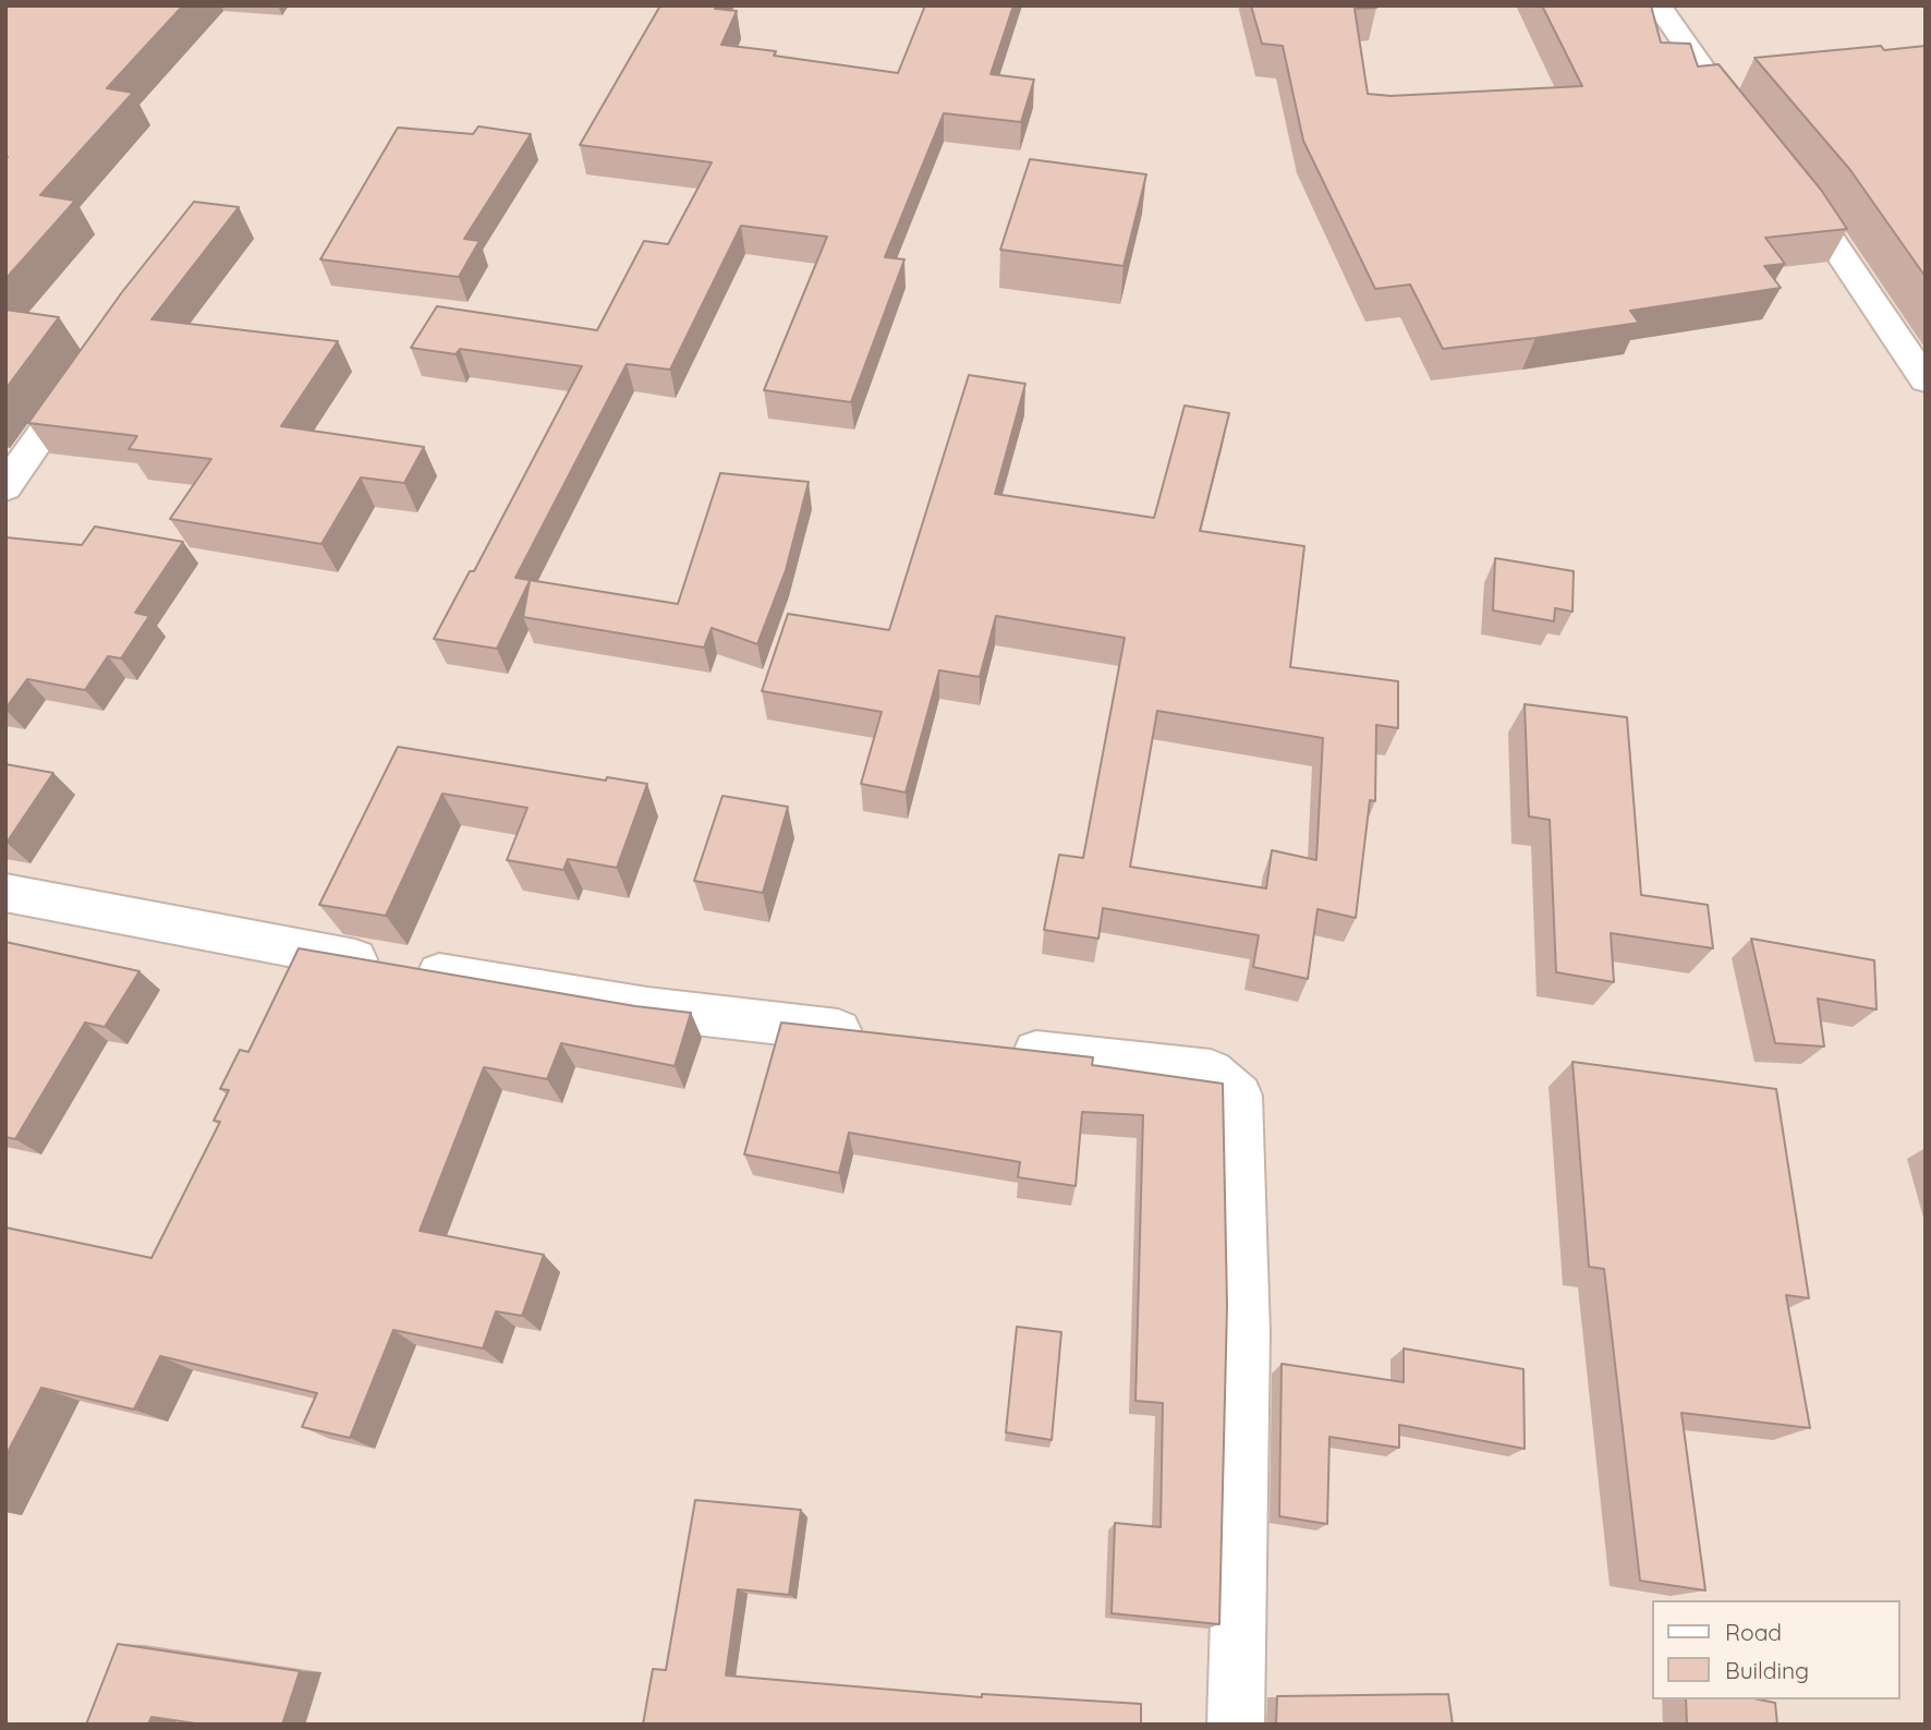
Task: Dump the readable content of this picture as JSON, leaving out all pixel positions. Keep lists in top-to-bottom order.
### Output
{
  "legend": ["Road", "Building"]
}
